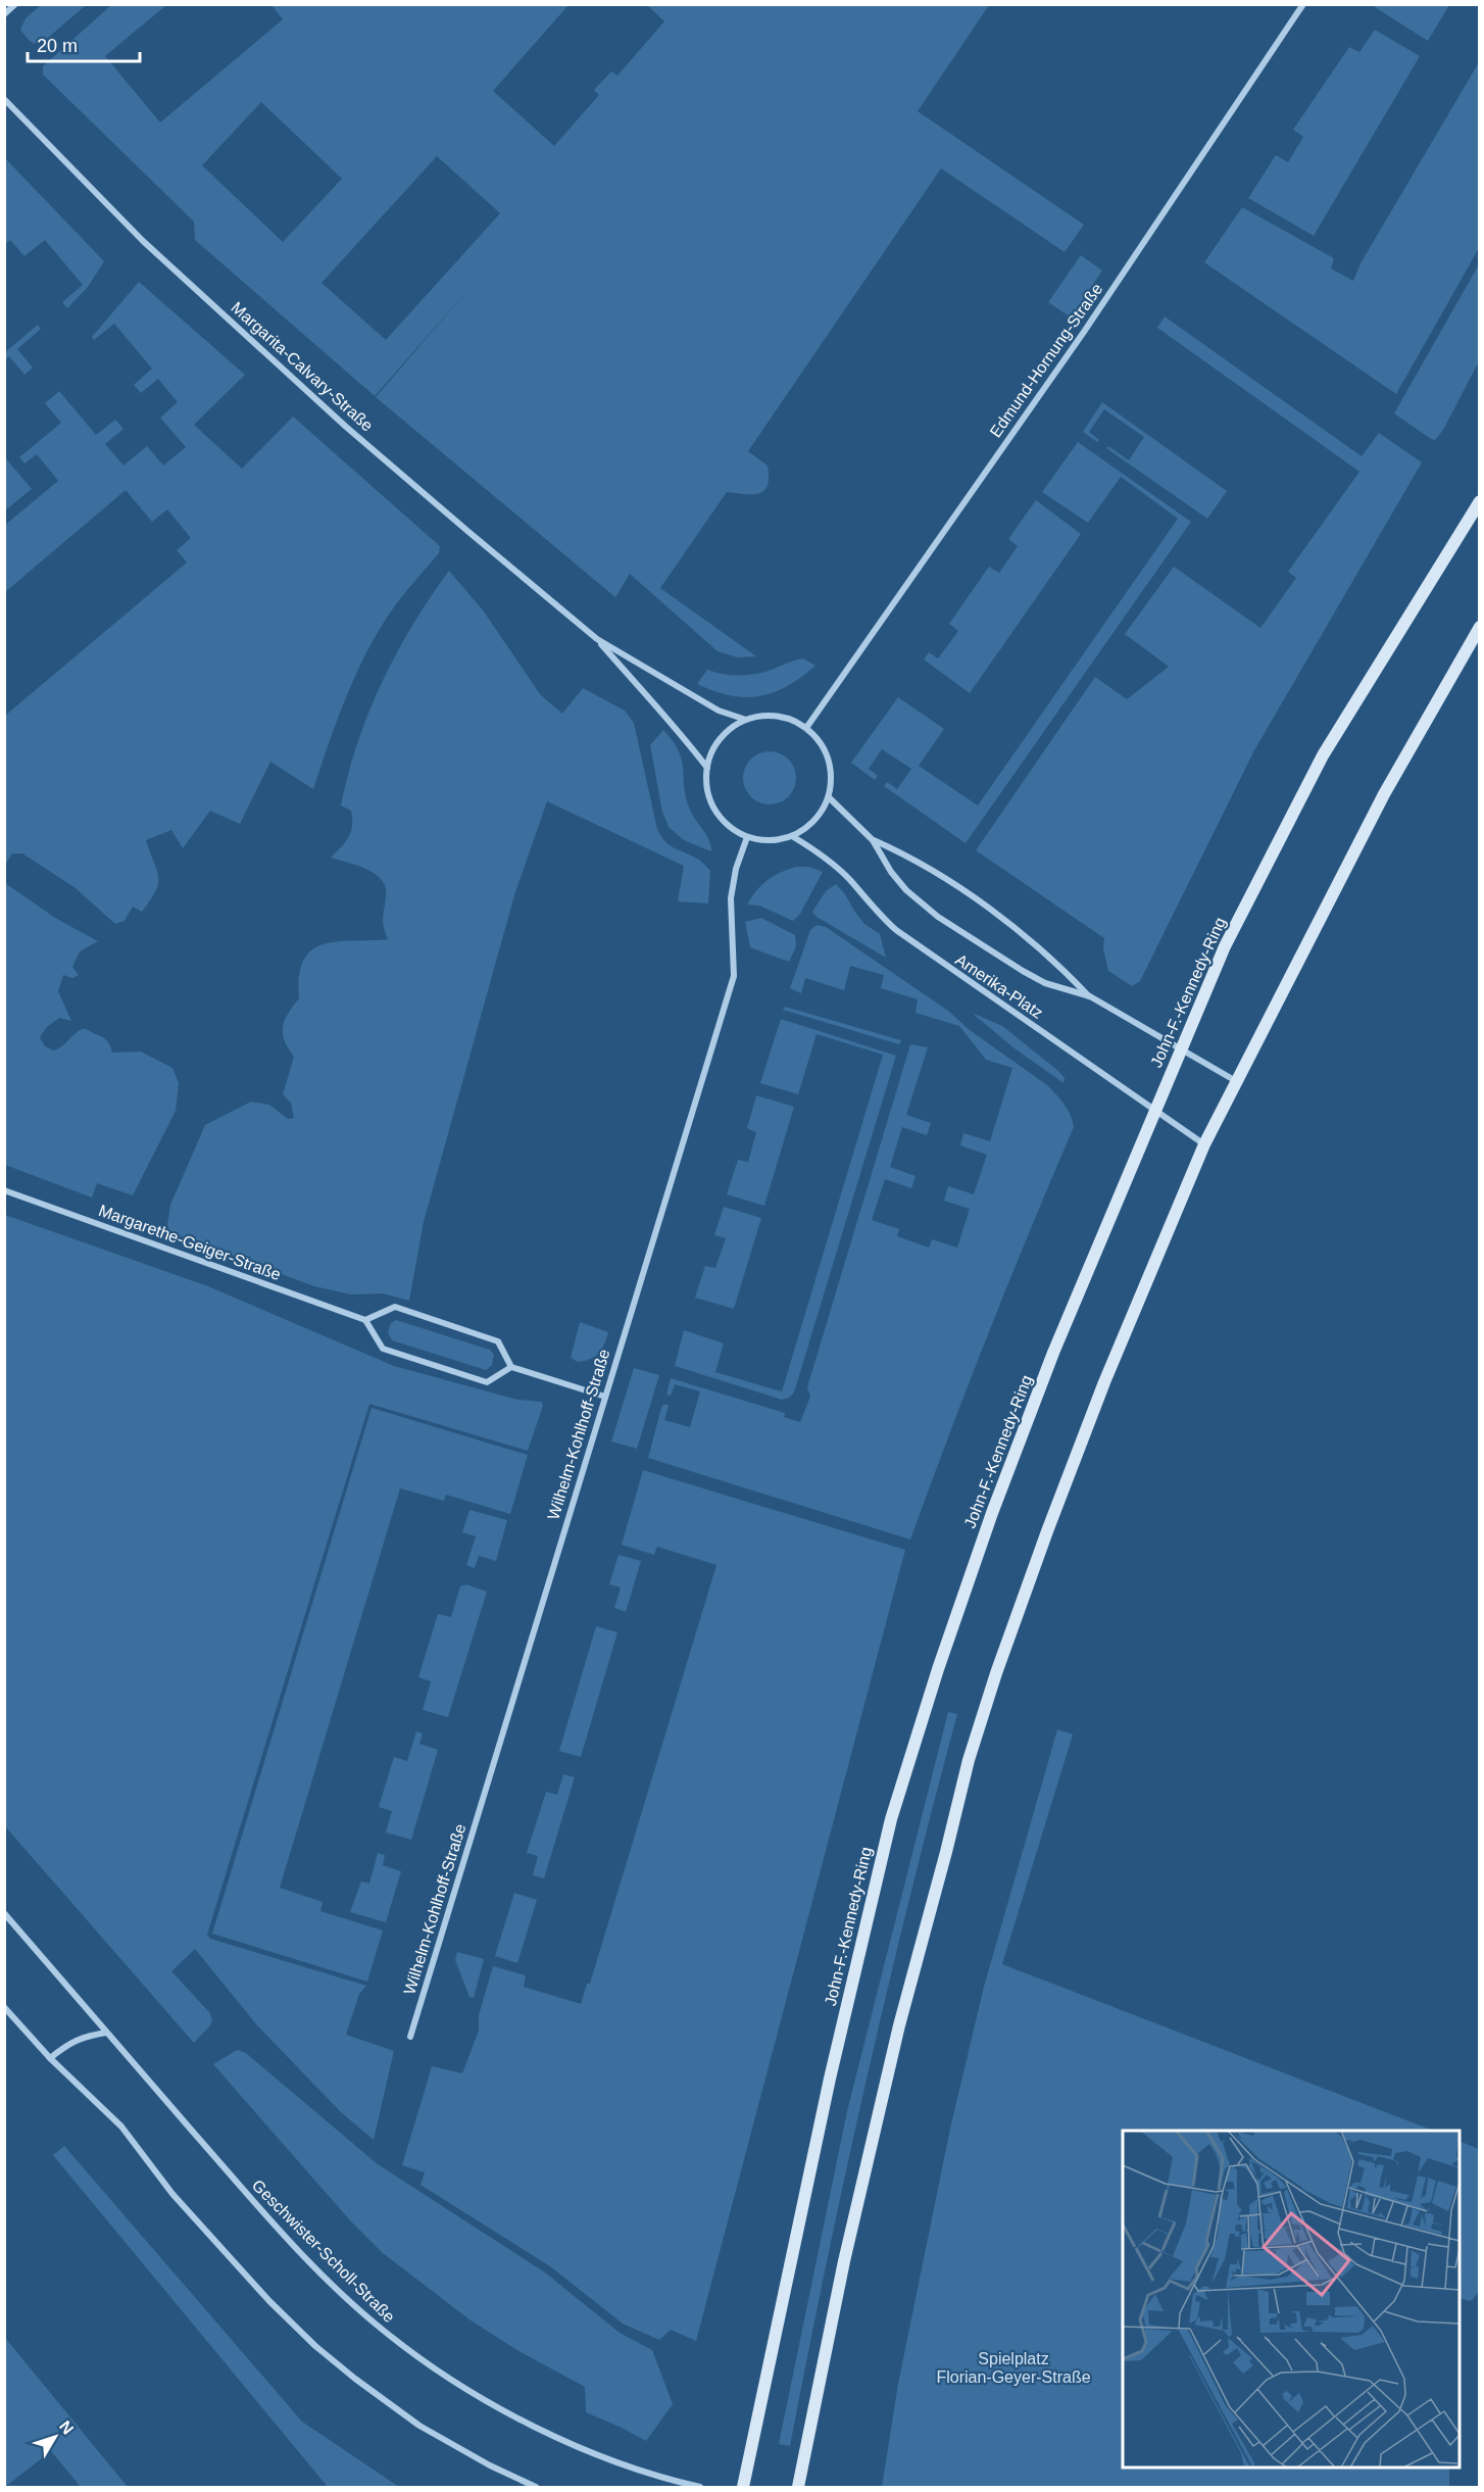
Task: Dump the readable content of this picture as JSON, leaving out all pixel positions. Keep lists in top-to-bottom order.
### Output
{
  "streets": {
    "main road": ["John-F.-Kennedy-Ring"],
    "street": [
      "Edmund-Hornung-Straße",
      "Margarita-Calvary-Straße",
      "Amerika-Platz",
      "Margarethe-Geiger-Straße",
      "Wilhelm-Kohlhoff-Straße",
      "Geschwister-Scholl-Straße"
    ]
  },
  "crossings": [
    ["Edmund-Hornung-Straße", "Amerika-Platz"],
    ["Edmund-Hornung-Straße", "Wilhelm-Kohlhoff-Straße"],
    ["Amerika-Platz", "John-F.-Kennedy-Ring"],
    ["Amerika-Platz", "Wilhelm-Kohlhoff-Straße"]
  ],
  "parks": ["Spielplatz Florian-Geyer-Straße"],
  "scale_bar": "20 m",
  "north": "top right"
}
